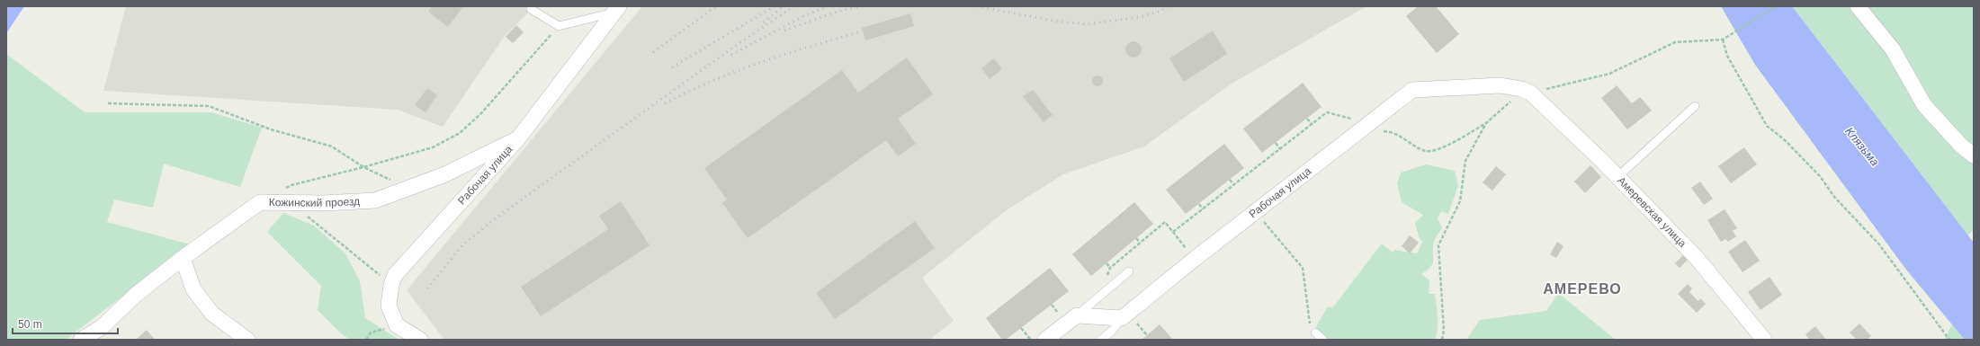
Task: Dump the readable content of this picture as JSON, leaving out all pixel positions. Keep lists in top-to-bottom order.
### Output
{
  "streets": {
    "street": ["Рабочая улица", "Кожинский проезд", "Амеревская улица"]
  },
  "crossings": [
    ["Рабочая улица", "Кожинский проезд"],
    ["Рабочая улица", "Амеревская улица"]
  ],
  "districts": ["АМЕРЕВО"],
  "water": ["Клязьма"],
  "scale_bar": "50 m"
}
